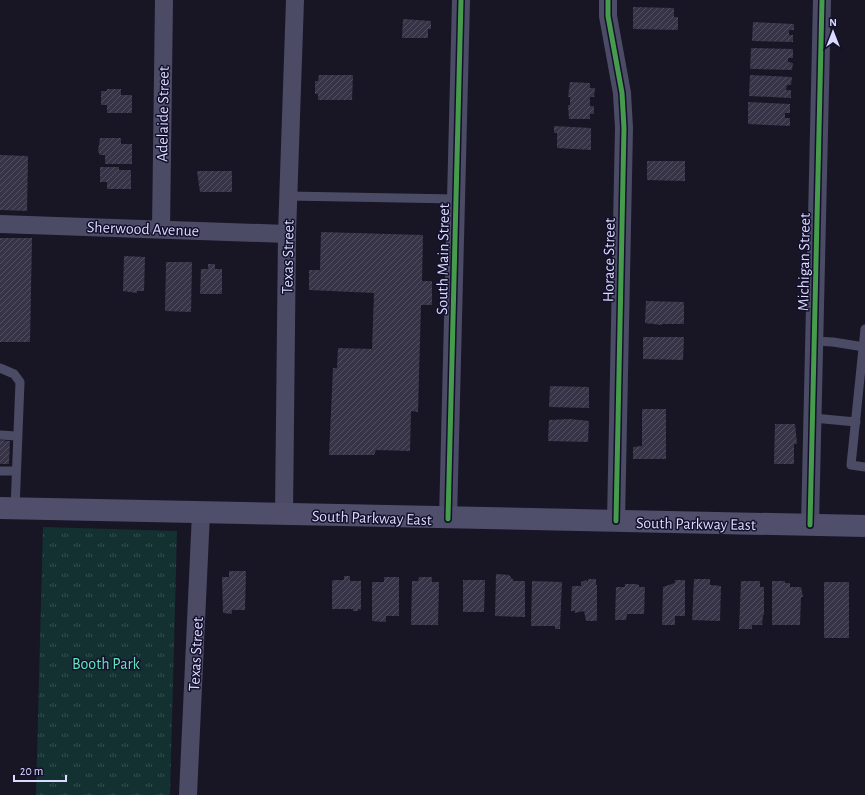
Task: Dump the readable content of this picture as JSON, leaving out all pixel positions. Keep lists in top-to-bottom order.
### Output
{
  "streets": {
    "main road": ["South Parkway East"],
    "street": [
      "Adelaide Street",
      "Sherwood Avenue",
      "Texas Street",
      "South Main Street",
      "Horace Street",
      "Michigan Street"
    ]
  },
  "crossings": [
    ["Adelaide Street", "Sherwood Avenue"],
    ["Sherwood Avenue", "Texas Street"],
    ["Texas Street", "South Parkway East"],
    ["South Main Street", "South Parkway East"],
    ["Horace Street", "South Parkway East"],
    ["Michigan Street", "South Parkway East"]
  ],
  "parks": ["Booth Park"],
  "scale_bar": "20 m",
  "north": "top"
}
